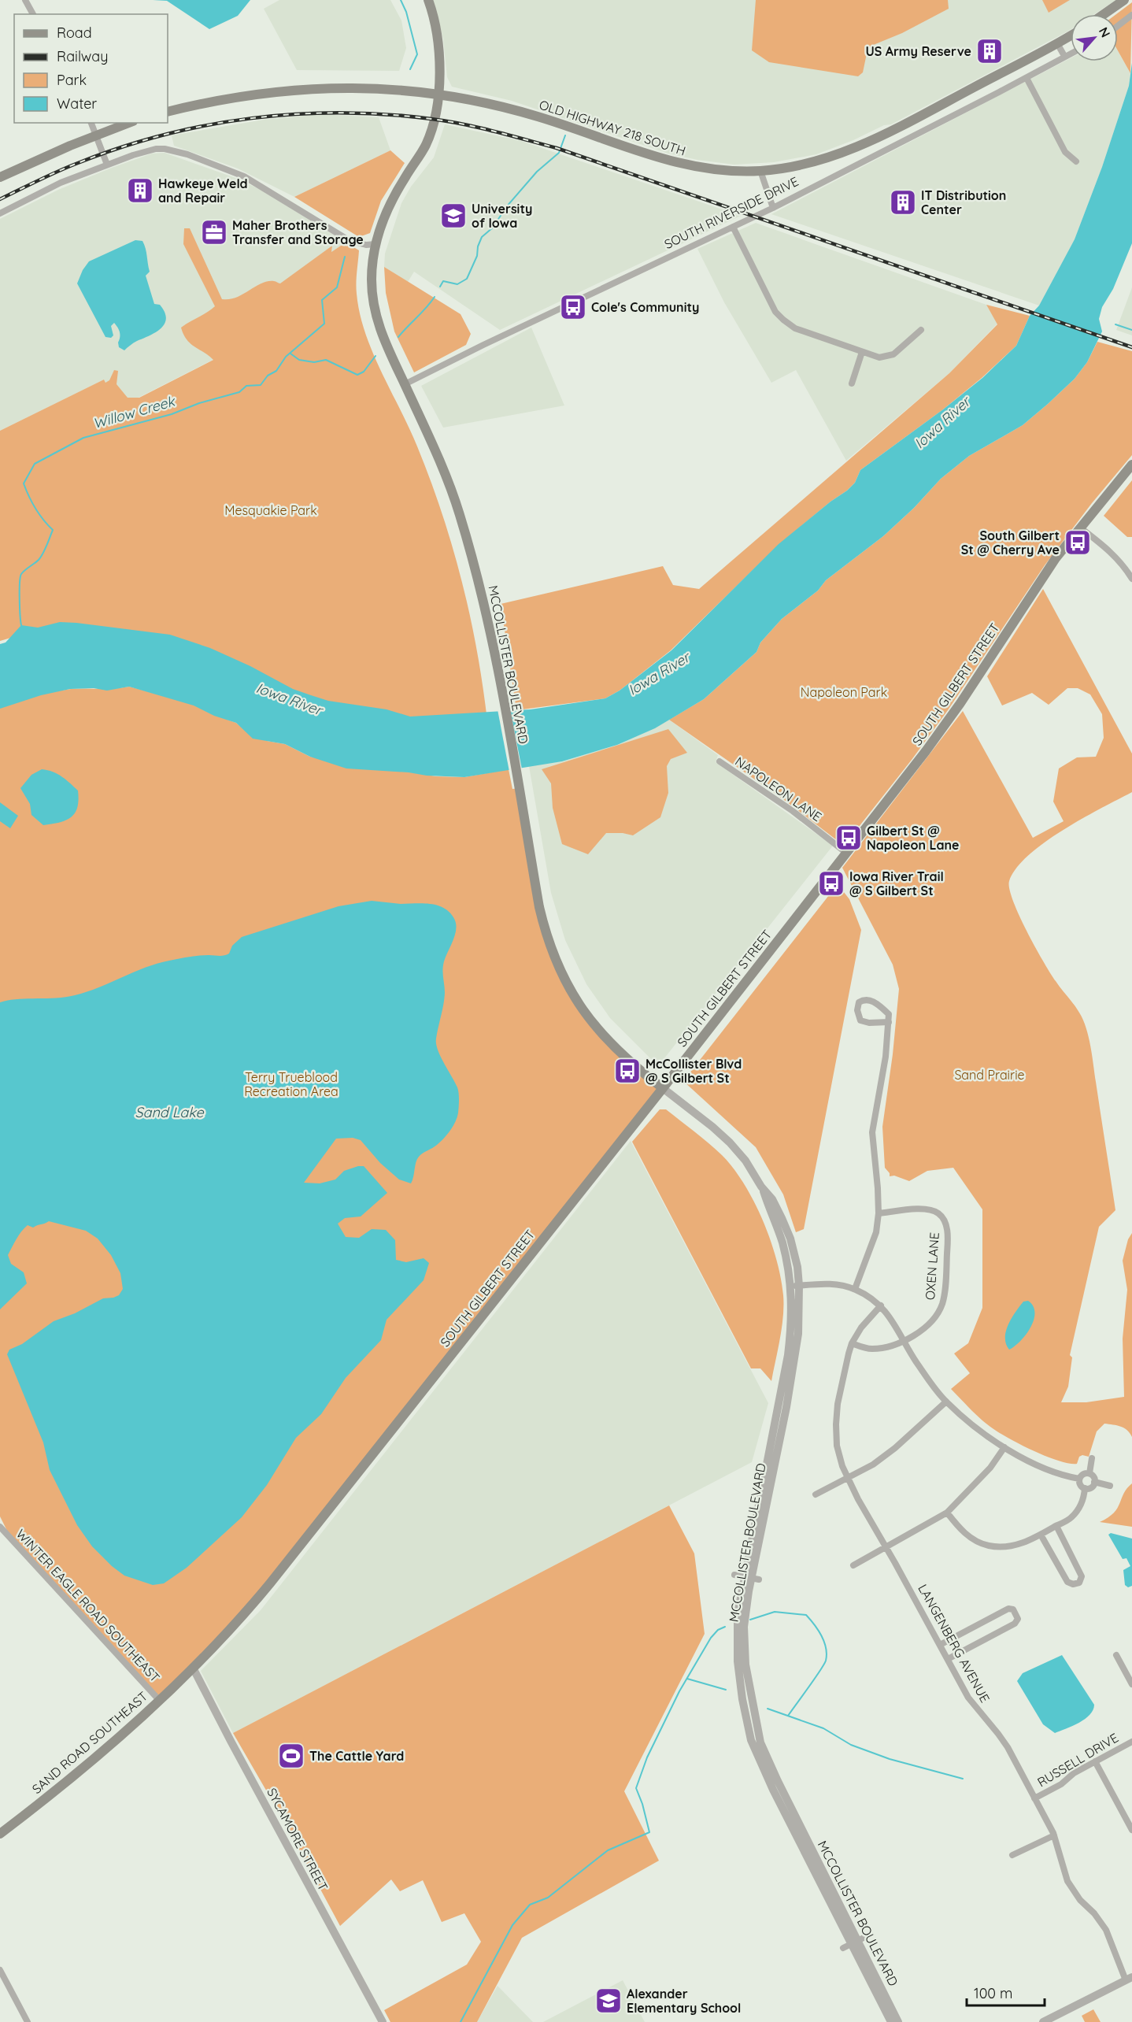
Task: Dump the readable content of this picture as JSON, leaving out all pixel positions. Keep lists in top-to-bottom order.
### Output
{
  "streets": {
    "main road": [
      "OLD HIGHWAY 218 SOUTH",
      "MCCOLLISTER BOULEVARD",
      "SOUTH GILBERT STREET",
      "SAND ROAD SOUTHEAST"
    ],
    "street": [
      "SOUTH RIVERSIDE DRIVE",
      "NAPOLEON LANE",
      "OXEN LANE",
      "WINTER EAGLE ROAD SOUTHEAST",
      "LANGENBERG AVENUE",
      "RUSSELL DRIVE",
      "SYCAMORE STREET"
    ]
  },
  "crossings": [
    ["OLD HIGHWAY 218 SOUTH", "MCCOLLISTER BOULEVARD"],
    ["SOUTH RIVERSIDE DRIVE", "MCCOLLISTER BOULEVARD"],
    ["MCCOLLISTER BOULEVARD", "SOUTH GILBERT STREET"],
    ["SOUTH GILBERT STREET", "NAPOLEON LANE"],
    ["SOUTH GILBERT STREET", "SAND ROAD SOUTHEAST"],
    ["SOUTH GILBERT STREET", "SYCAMORE STREET"],
    ["OXEN LANE", "LANGENBERG AVENUE"],
    ["WINTER EAGLE ROAD SOUTHEAST", "SAND ROAD SOUTHEAST"],
    ["LANGENBERG AVENUE", "RUSSELL DRIVE"],
    ["SAND ROAD SOUTHEAST", "SYCAMORE STREET"]
  ],
  "water": ["Willow Creek", "Iowa River", "Sand Lake"],
  "parks": [
    "Mesquakie Park",
    "Napoleon Park",
    "Sand Prairie",
    "Terry Trueblood Recreation Area"
  ],
  "places": {
    "building": ["US Army Reserve", "Hawkeye Weld and Repair", "IT Distribution Center"],
    "school or university": ["University of Iowa", "Alexander Elementary School"],
    "office": ["Maher Brothers Transfer and Storage"],
    "bus stop": [
      "Cole's Community",
      "South Gilbert St @ Cherry Ave",
      "Gilbert St @ Napoleon Lane",
      "Iowa River Trail @ S Gilbert St",
      "McCollister Blvd @ S Gilbert St"
    ],
    "sports": ["The Cattle Yard"]
  },
  "legend": [
    "Road",
    "Railway",
    "Park",
    "Water"
  ],
  "scale_bar": "100 m",
  "north": "top right"
}
